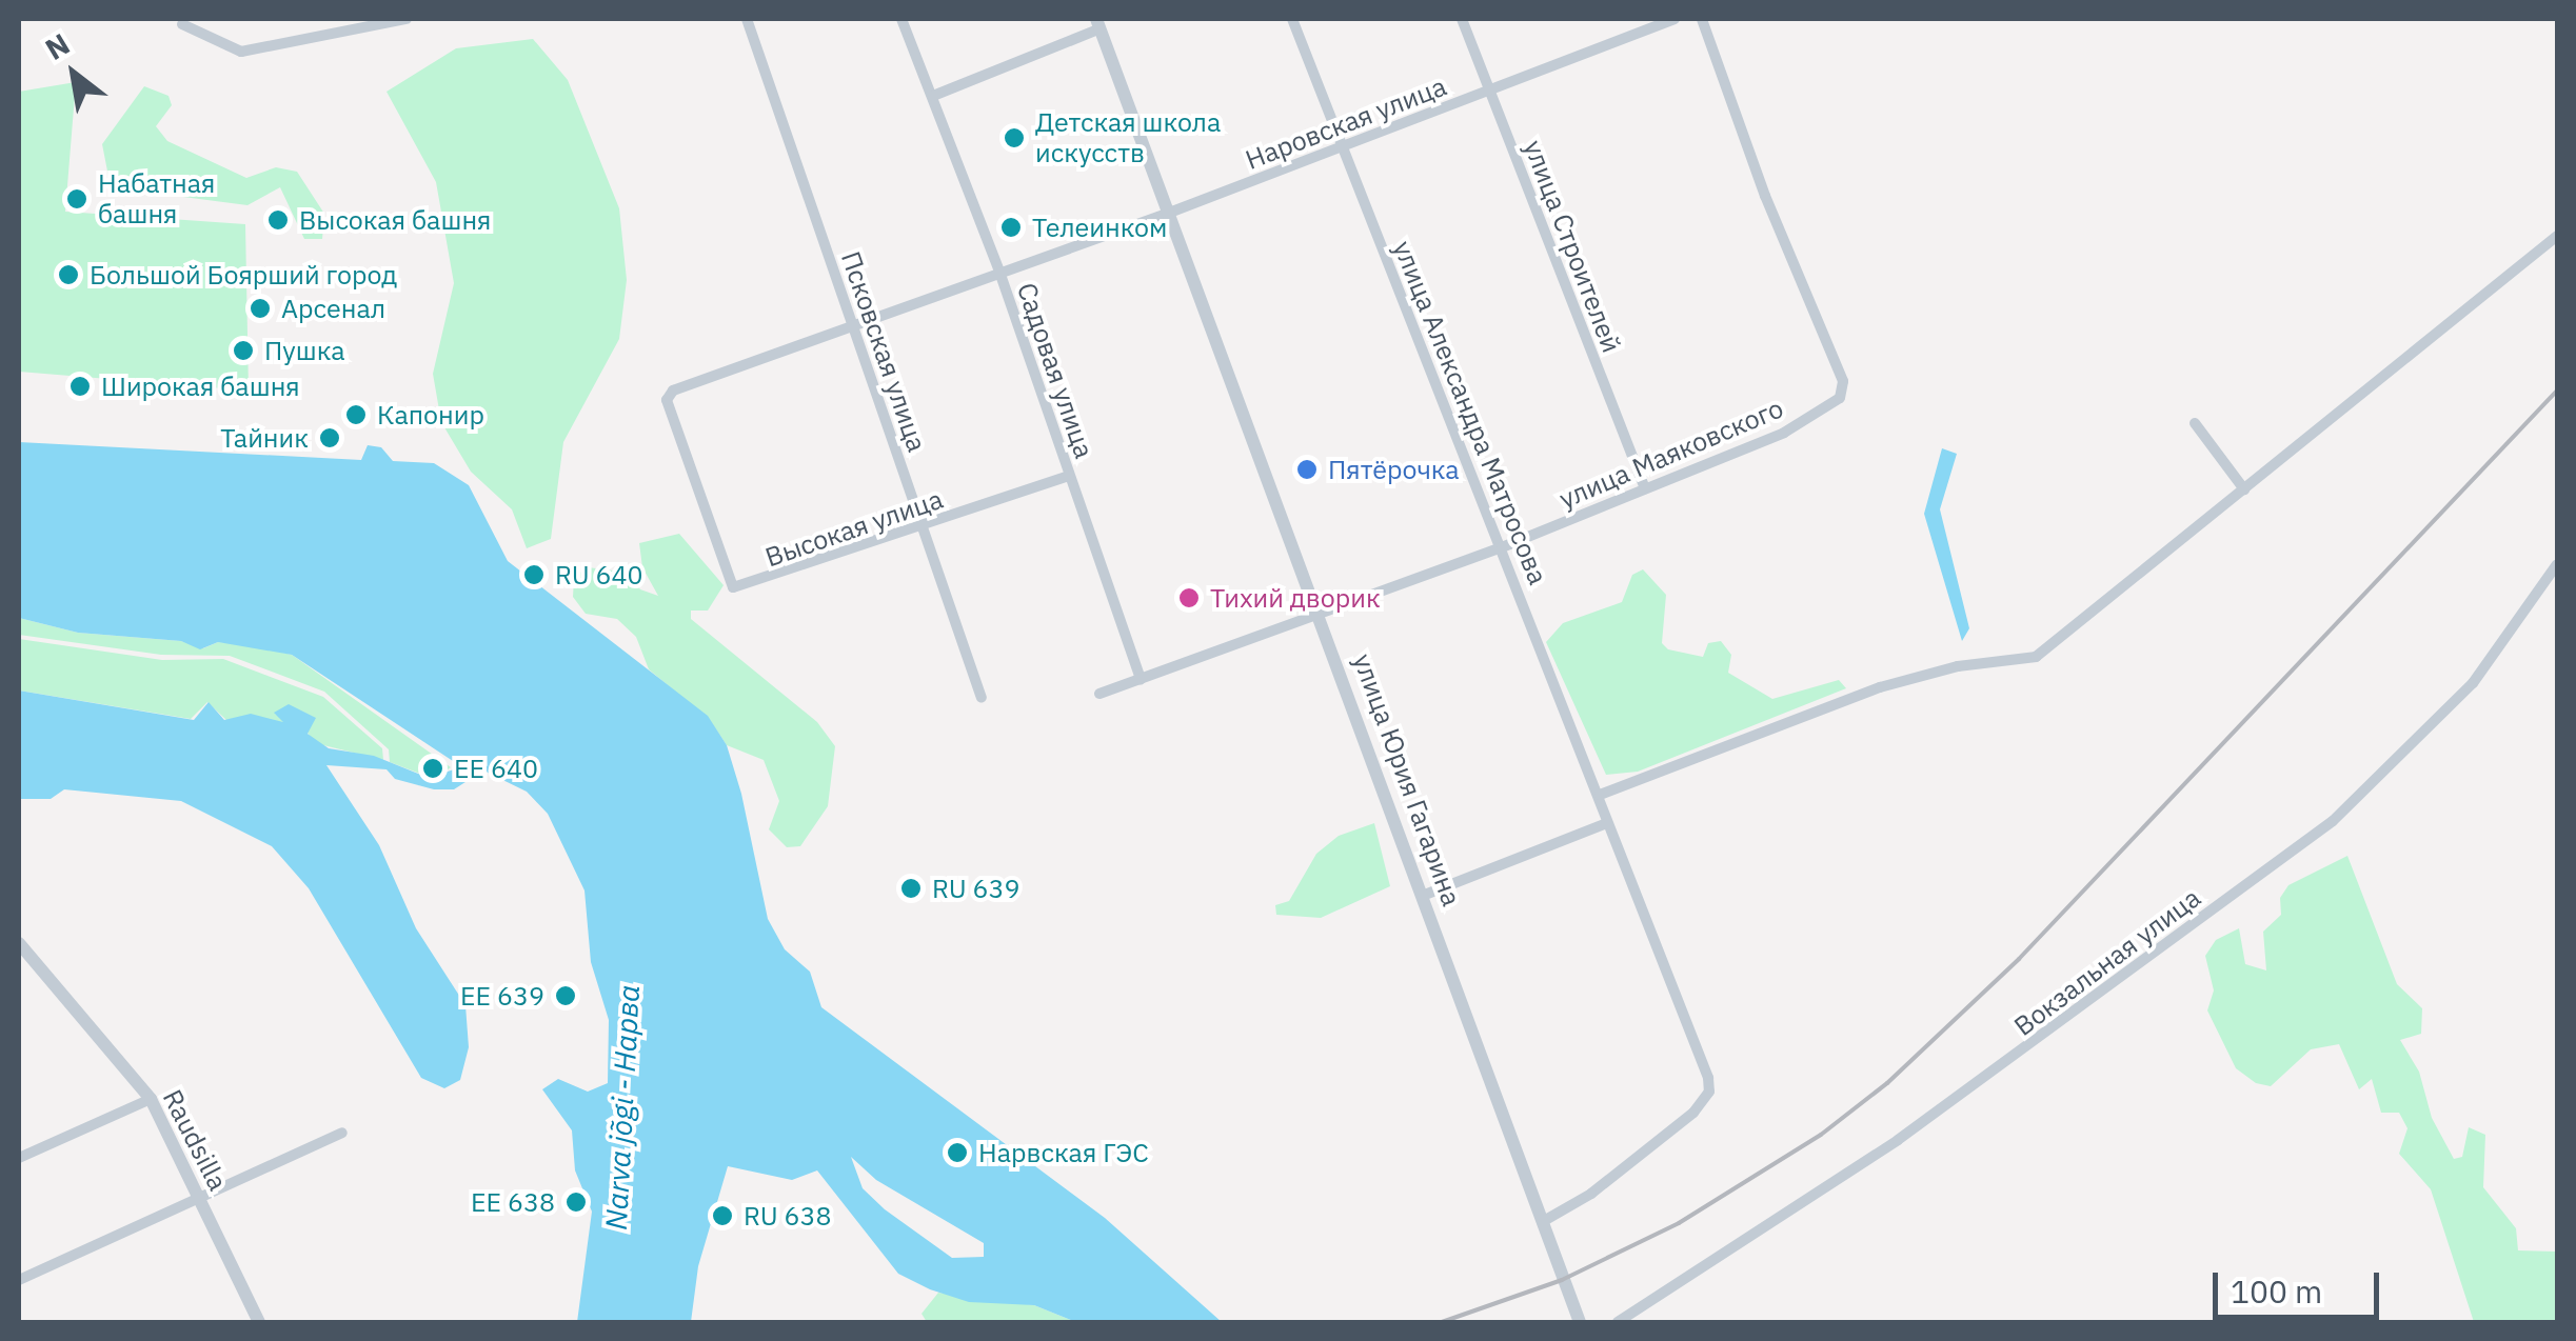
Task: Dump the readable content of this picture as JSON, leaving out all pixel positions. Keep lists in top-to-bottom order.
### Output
{
  "streets": {
    "street": [
      "Наровская улица",
      "улица Строителей",
      "Псковская улица",
      "Садовая улица",
      "улица Александра Матросова",
      "улица Маяковского",
      "Высокая улица",
      "улица Юрия Гагарина",
      "Вокзальная улица",
      "Raudsilla"
    ]
  },
  "crossings": [
    ["Наровская улица", "улица Строителей"],
    ["Наровская улица", "Псковская улица"],
    ["Наровская улица", "Садовая улица"],
    ["Наровская улица", "улица Александра Матросова"],
    ["Наровская улица", "Высокая улица"],
    ["Наровская улица", "улица Юрия Гагарина"],
    ["улица Строителей", "улица Маяковского"],
    ["Псковская улица", "Высокая улица"],
    ["Садовая улица", "улица Маяковского"],
    ["Садовая улица", "Высокая улица"],
    ["улица Александра Матросова", "улица Маяковского"],
    ["улица Александра Матросова", "улица Юрия Гагарина"],
    ["улица Маяковского", "улица Юрия Гагарина"]
  ],
  "water": ["Narva jõgi - Нарва"],
  "places": [
    "Детская школа искусств",
    "Набатная башня",
    "Высокая башня",
    "Телеинком",
    "Большой Боярший город",
    "Арсенал",
    "Пушка",
    "Широкая башня",
    "Капонир",
    "Тайник",
    "Пятёрочка",
    "RU 640",
    "Тихий дворик",
    "EE 640",
    "RU 639",
    "EE 639",
    "Нарвская ГЭС",
    "EE 638",
    "RU 638"
  ],
  "scale_bar": "100 m",
  "north": "top left"
}
